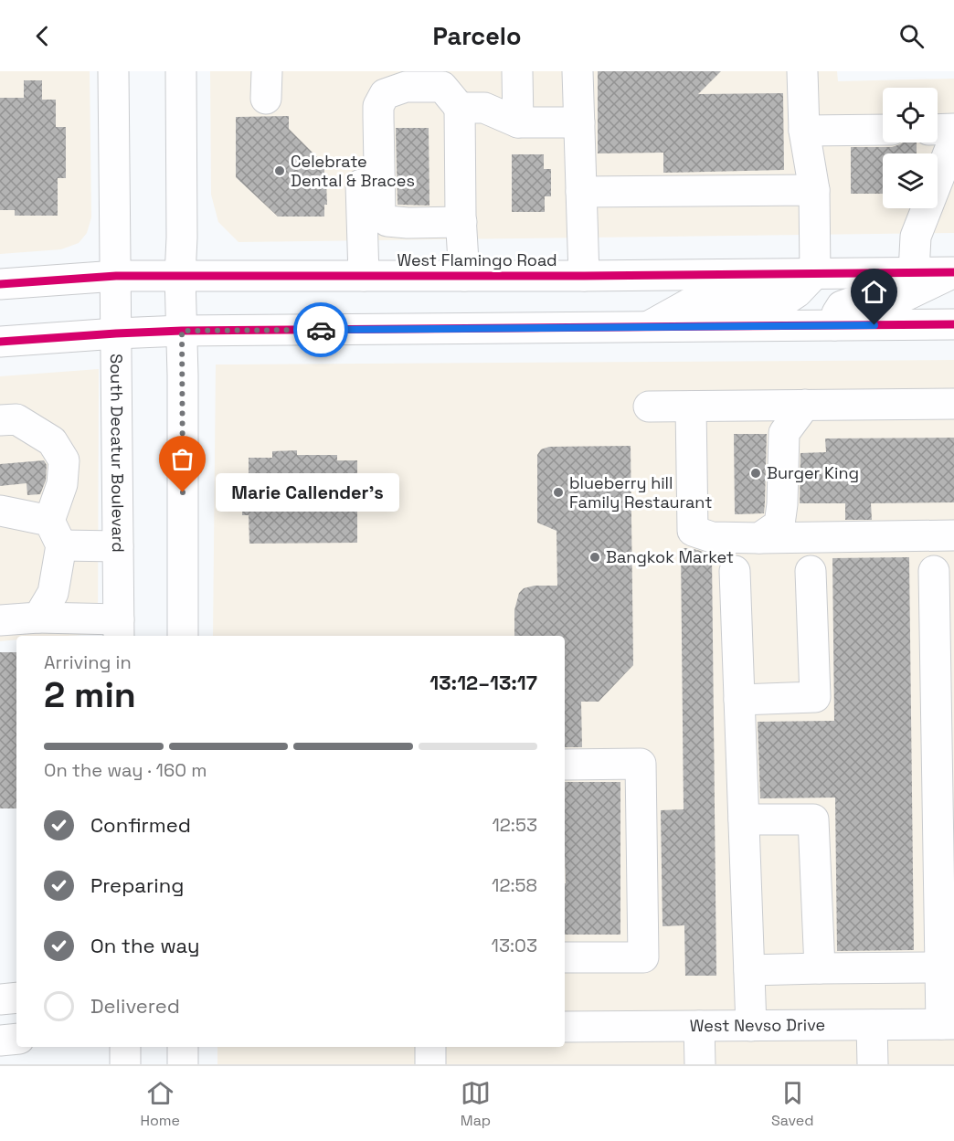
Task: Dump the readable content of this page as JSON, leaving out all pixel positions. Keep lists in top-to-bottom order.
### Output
{
  "streets": {
    "main road": ["West Flamingo Road", "South Decatur Boulevard", "West Nevso Drive"]
  },
  "crossings": [
    ["West Flamingo Road", "South Decatur Boulevard"]
  ],
  "places": [
    "Celebrate Dental & Braces",
    "Burger King",
    "Marie Callender's",
    "blueberry hill Family Restaurant",
    "Bangkok Market"
  ],
  "page": {
    "header": "Parcelo",
    "bubble": "Marie Callender's",
    "heading": ["2 min", "Arriving in", "13:12–13:17"],
    "bar": "On the way · 160 m",
    "list": [
      ["Confirmed", "12:53"],
      ["Preparing", "12:58"],
      ["On the way", "13:03"],
      "Delivered"
    ],
    "tabs": ["Home", "Map", "Saved"]
  }
}
